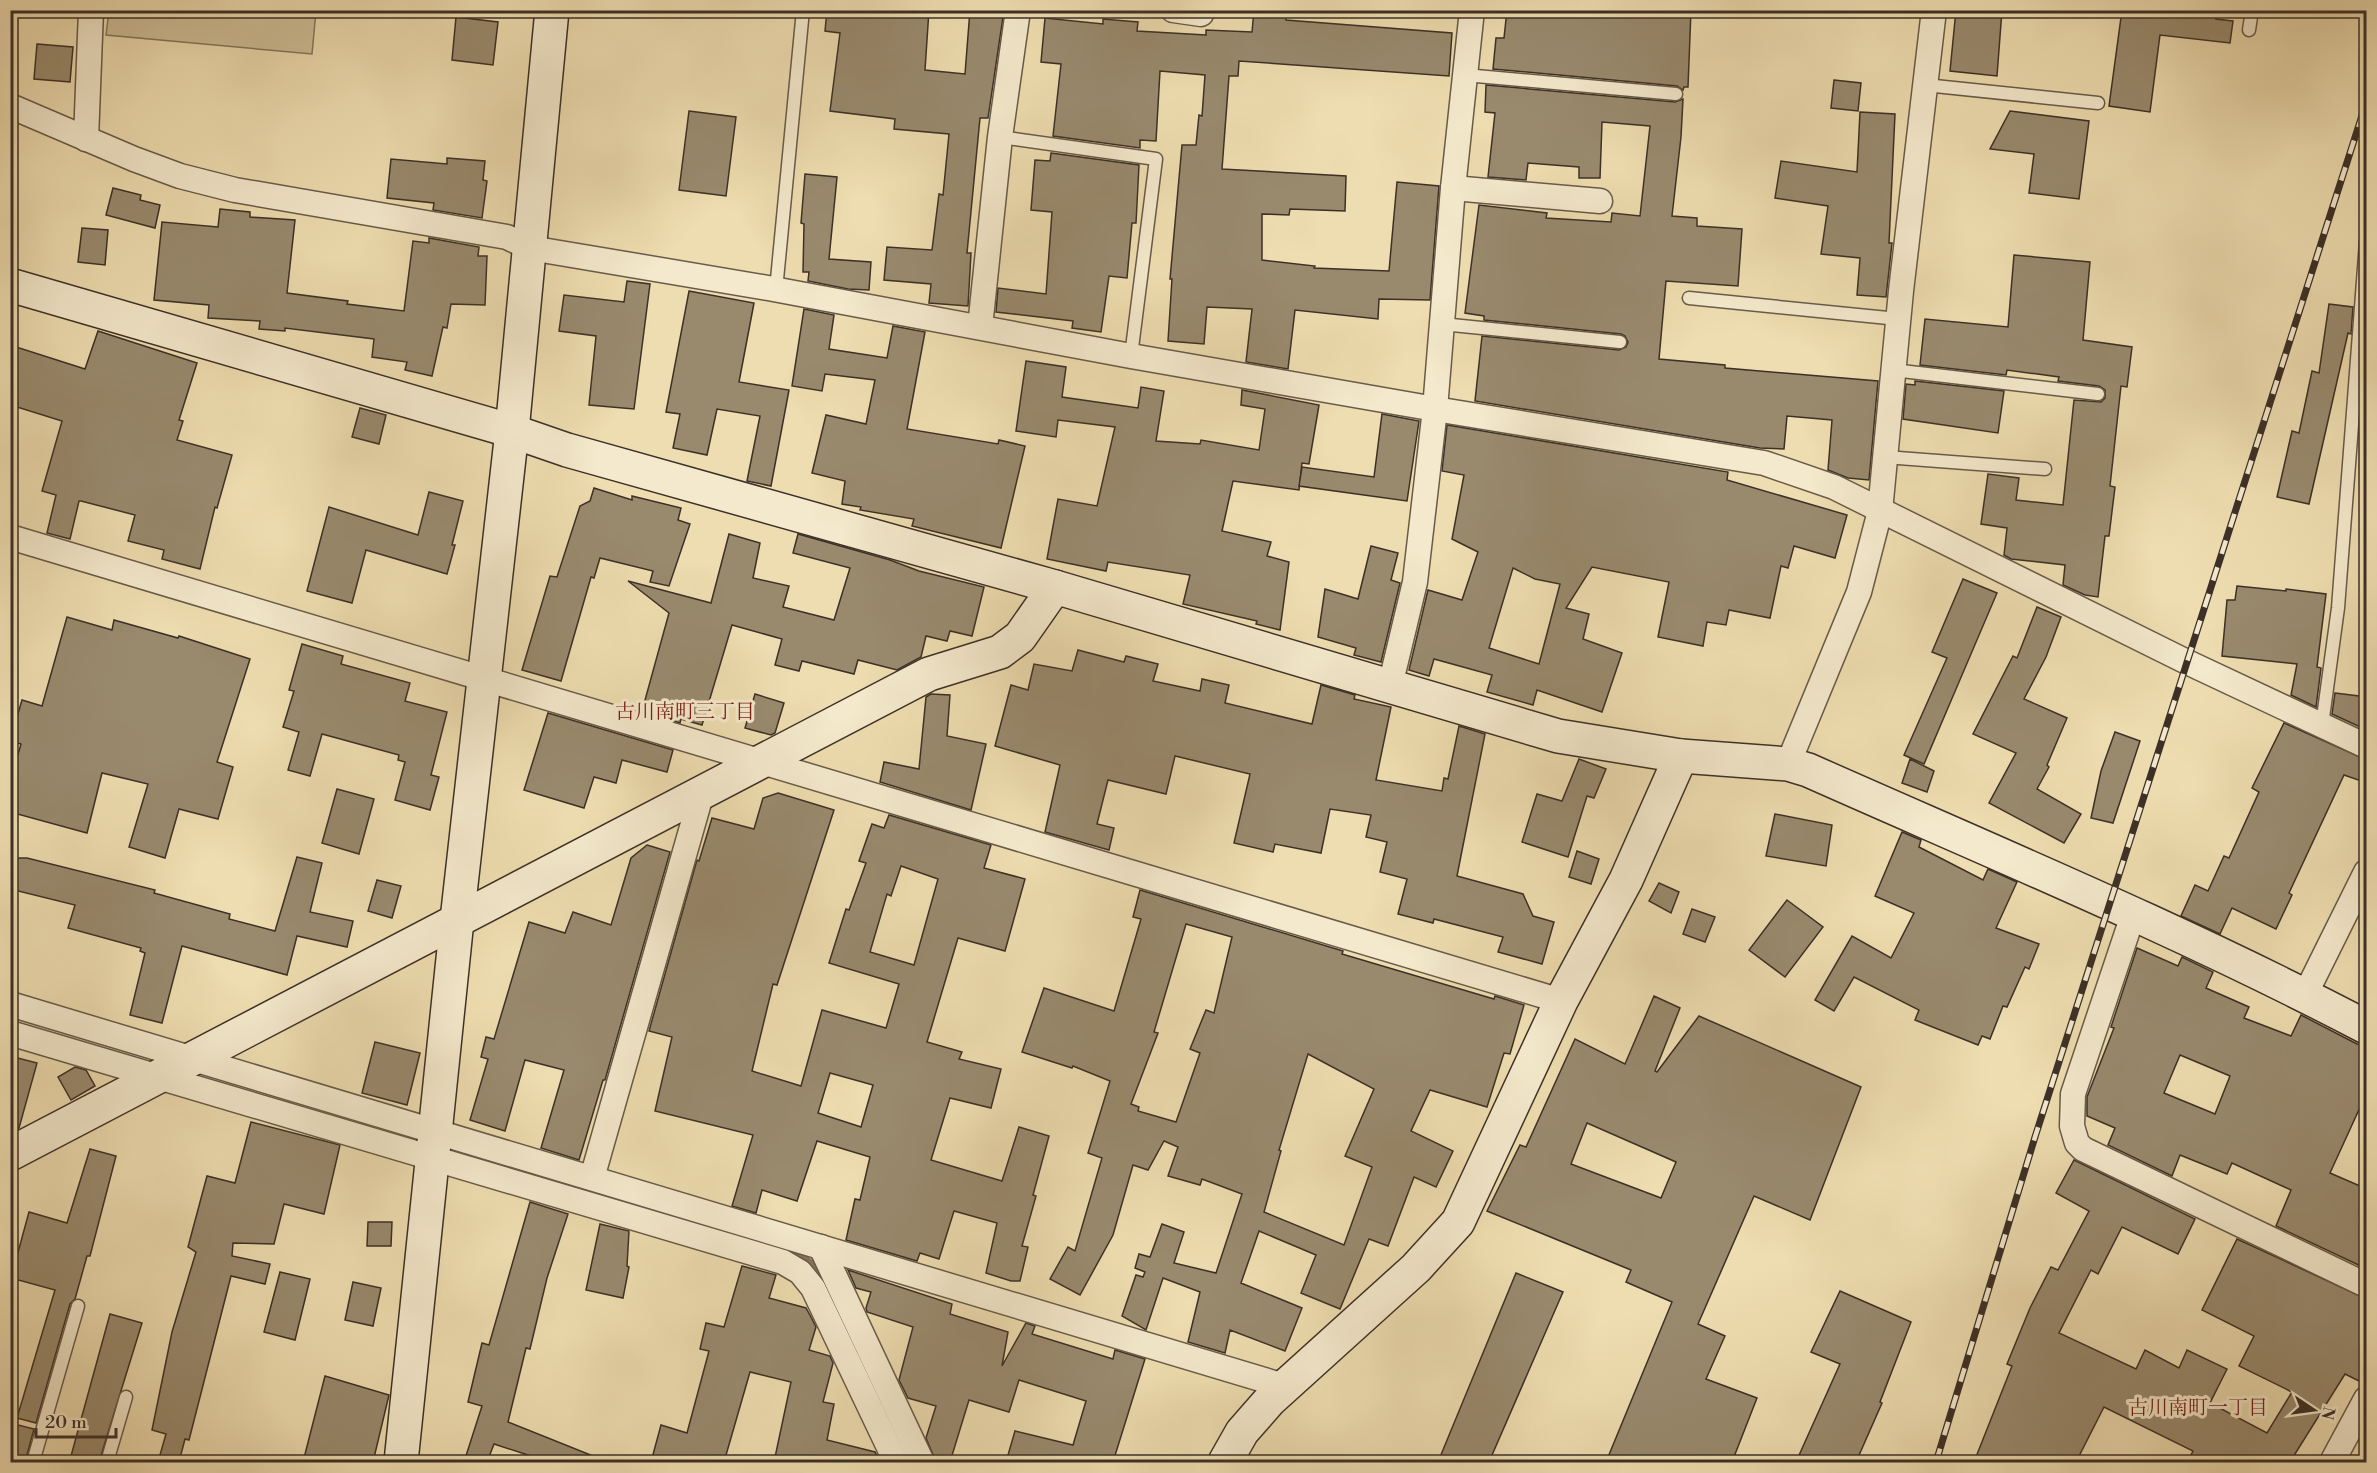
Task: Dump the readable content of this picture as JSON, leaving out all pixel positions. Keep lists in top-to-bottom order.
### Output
{
  "districts": ["古川南町三丁目", "古川南町一丁目"],
  "scale_bar": "20 m",
  "north": "right"
}
